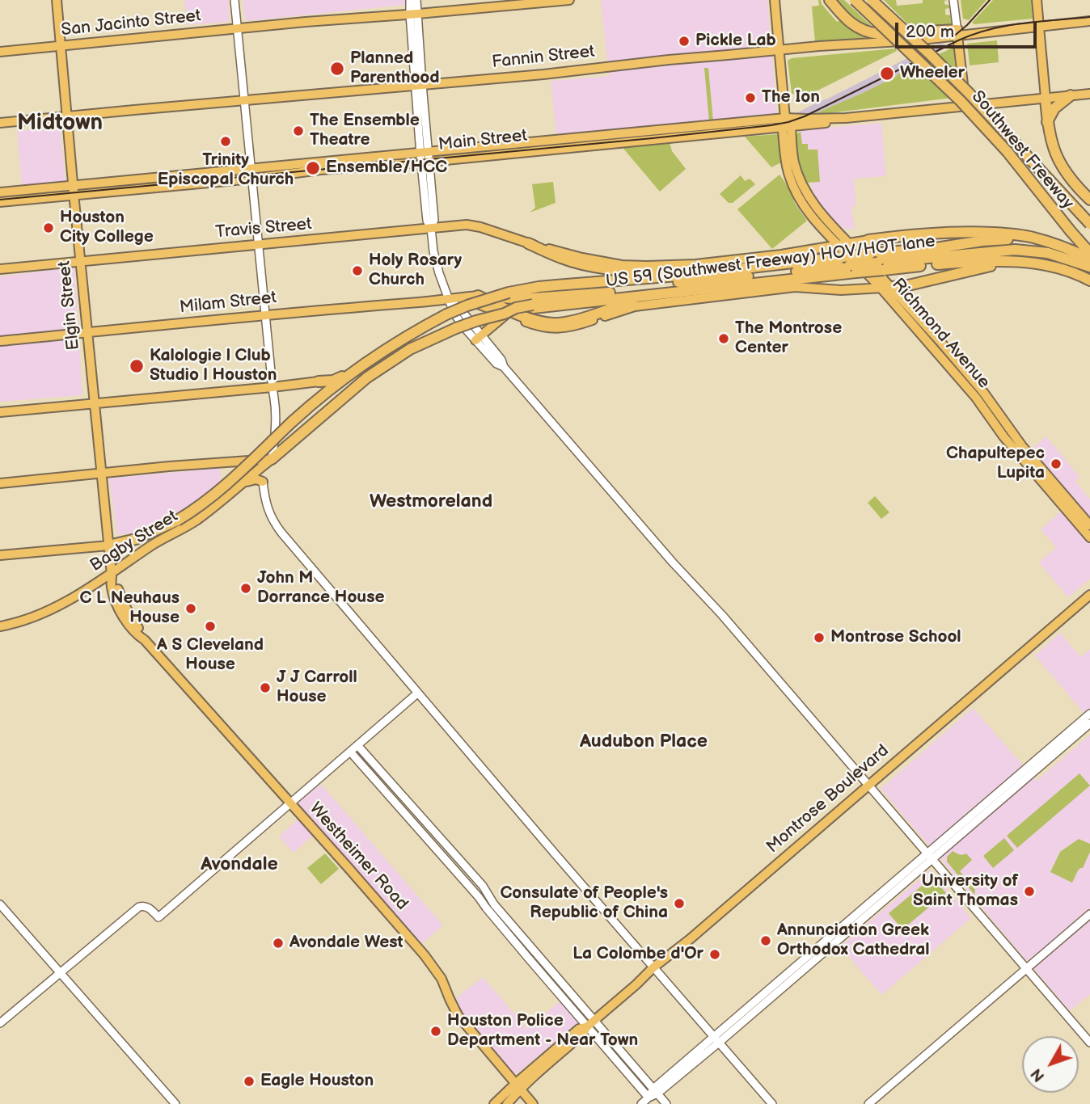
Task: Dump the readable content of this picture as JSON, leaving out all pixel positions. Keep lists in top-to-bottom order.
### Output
{
  "streets": {
    "highway": ["Southwest Freeway", "US 59 (Southwest Freeway) HOV/HOT lane"],
    "main road": [
      "San Jacinto Street",
      "Fannin Street",
      "Main Street",
      "Travis Street",
      "Milam Street",
      "Elgin Street",
      "Richmond Avenue",
      "Bagby Street",
      "Montrose Boulevard",
      "Westheimer Road"
    ]
  },
  "crossings": [
    ["San Jacinto Street", "Elgin Street"],
    ["Fannin Street", "Elgin Street"],
    ["Main Street", "Elgin Street"],
    ["Main Street", "Richmond Avenue"],
    ["Travis Street", "Elgin Street"],
    ["Travis Street", "Richmond Avenue"],
    ["US 59 (Southwest Freeway) HOV/HOT lane", "Milam Street"],
    ["US 59 (Southwest Freeway) HOV/HOT lane", "Bagby Street"],
    ["Milam Street", "Elgin Street"],
    ["Milam Street", "Richmond Avenue"],
    ["Elgin Street", "Bagby Street"],
    ["Elgin Street", "Westheimer Road"],
    ["Bagby Street", "Westheimer Road"],
    ["Montrose Boulevard", "Westheimer Road"]
  ],
  "districts": [
    "Midtown",
    "Westmoreland",
    "Audubon Place",
    "Avondale"
  ],
  "places": [
    "Pickle Lab",
    "Planned Parenthood",
    "Wheeler",
    "The Ion",
    "The Ensemble Theatre",
    "Trinity Episcopal Church",
    "Ensemble/HCC",
    "Houston City College",
    "Holy Rosary Church",
    "The Montrose Center",
    "Kalologie | Club Studio | Houston",
    "Chapultepec Lupita",
    "John M Dorrance House",
    "C L Neuhaus House",
    "A S Cleveland House",
    "Montrose School",
    "J J Carroll House",
    "University of Saint Thomas",
    "Consulate of People's Republic of China",
    "Annunciation Greek Orthodox Cathedral",
    "Avondale West",
    "La Colombe d'Or",
    "Houston Police Department - Near Town",
    "Eagle Houston"
  ],
  "scale_bar": "200 m",
  "north": "bottom left"
}
